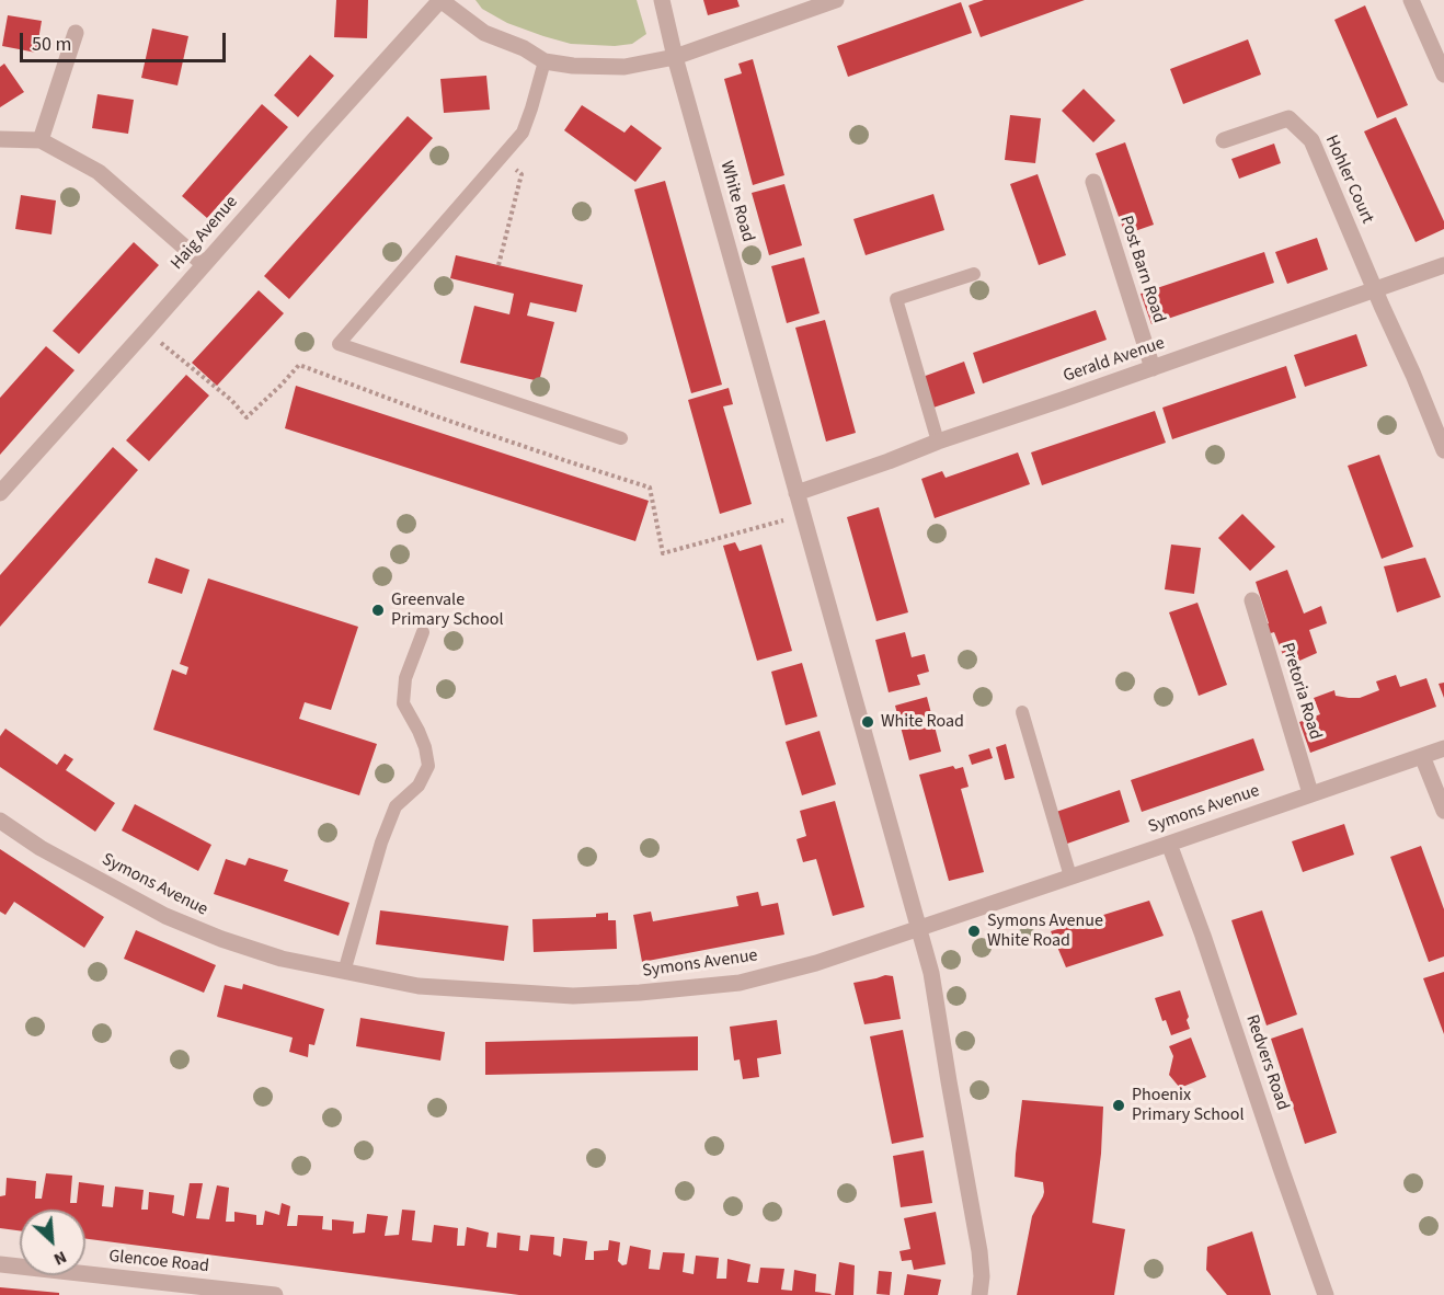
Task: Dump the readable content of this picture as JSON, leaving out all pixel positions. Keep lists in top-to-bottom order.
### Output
{
  "streets": {
    "street": [
      "Hohler Court",
      "White Road",
      "Haig Avenue",
      "Post Barn Road",
      "Gerald Avenue",
      "Pretoria Road",
      "Symons Avenue",
      "Redvers Road",
      "Glencoe Road"
    ]
  },
  "crossings": [
    ["Hohler Court", "Gerald Avenue"],
    ["White Road", "Gerald Avenue"],
    ["White Road", "Symons Avenue"],
    ["Post Barn Road", "Gerald Avenue"],
    ["Pretoria Road", "Symons Avenue"],
    ["Symons Avenue", "Redvers Road"]
  ],
  "places": [
    "Greenvale Primary School",
    "White Road",
    "Symons Avenue White Road",
    "Phoenix Primary School"
  ],
  "scale_bar": "50 m",
  "north": "bottom right"
}
